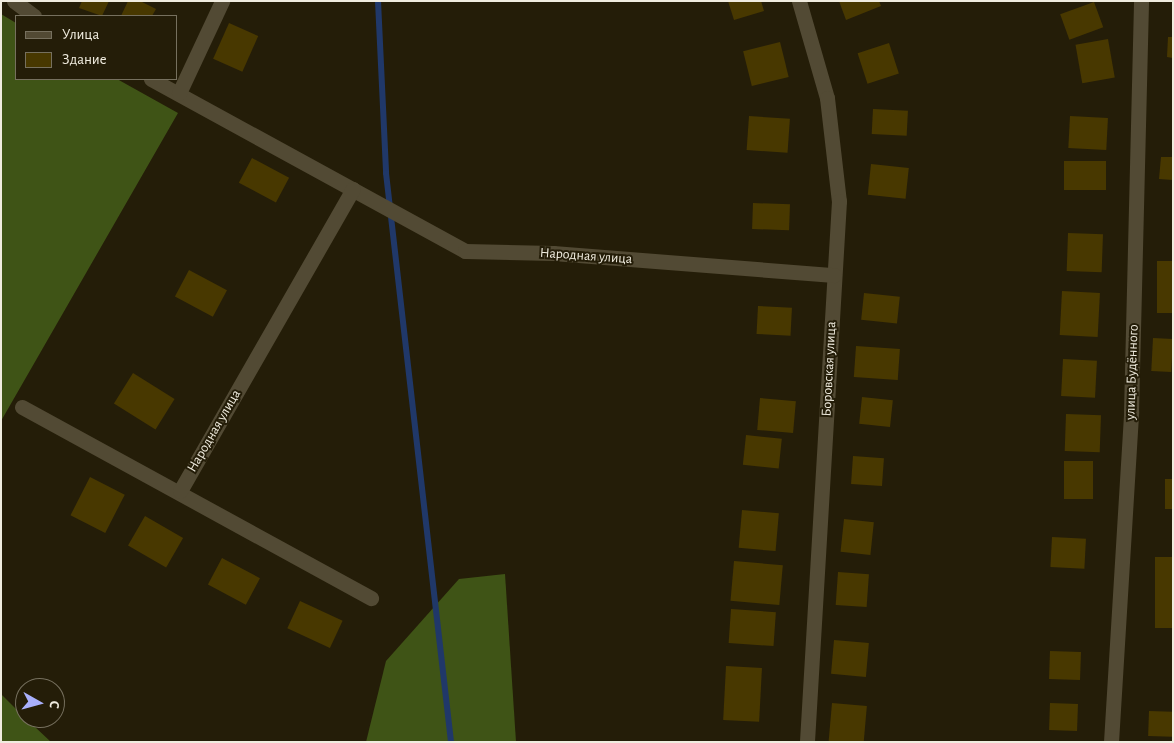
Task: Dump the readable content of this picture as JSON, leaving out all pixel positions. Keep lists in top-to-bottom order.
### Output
{
  "streets": {
    "street": ["Народная улица", "Боровская улица", "улица Будённого"]
  },
  "crossings": [
    ["Народная улица", "Боровская улица"]
  ],
  "legend": ["Улица", "Здание"],
  "north": "right"
}
